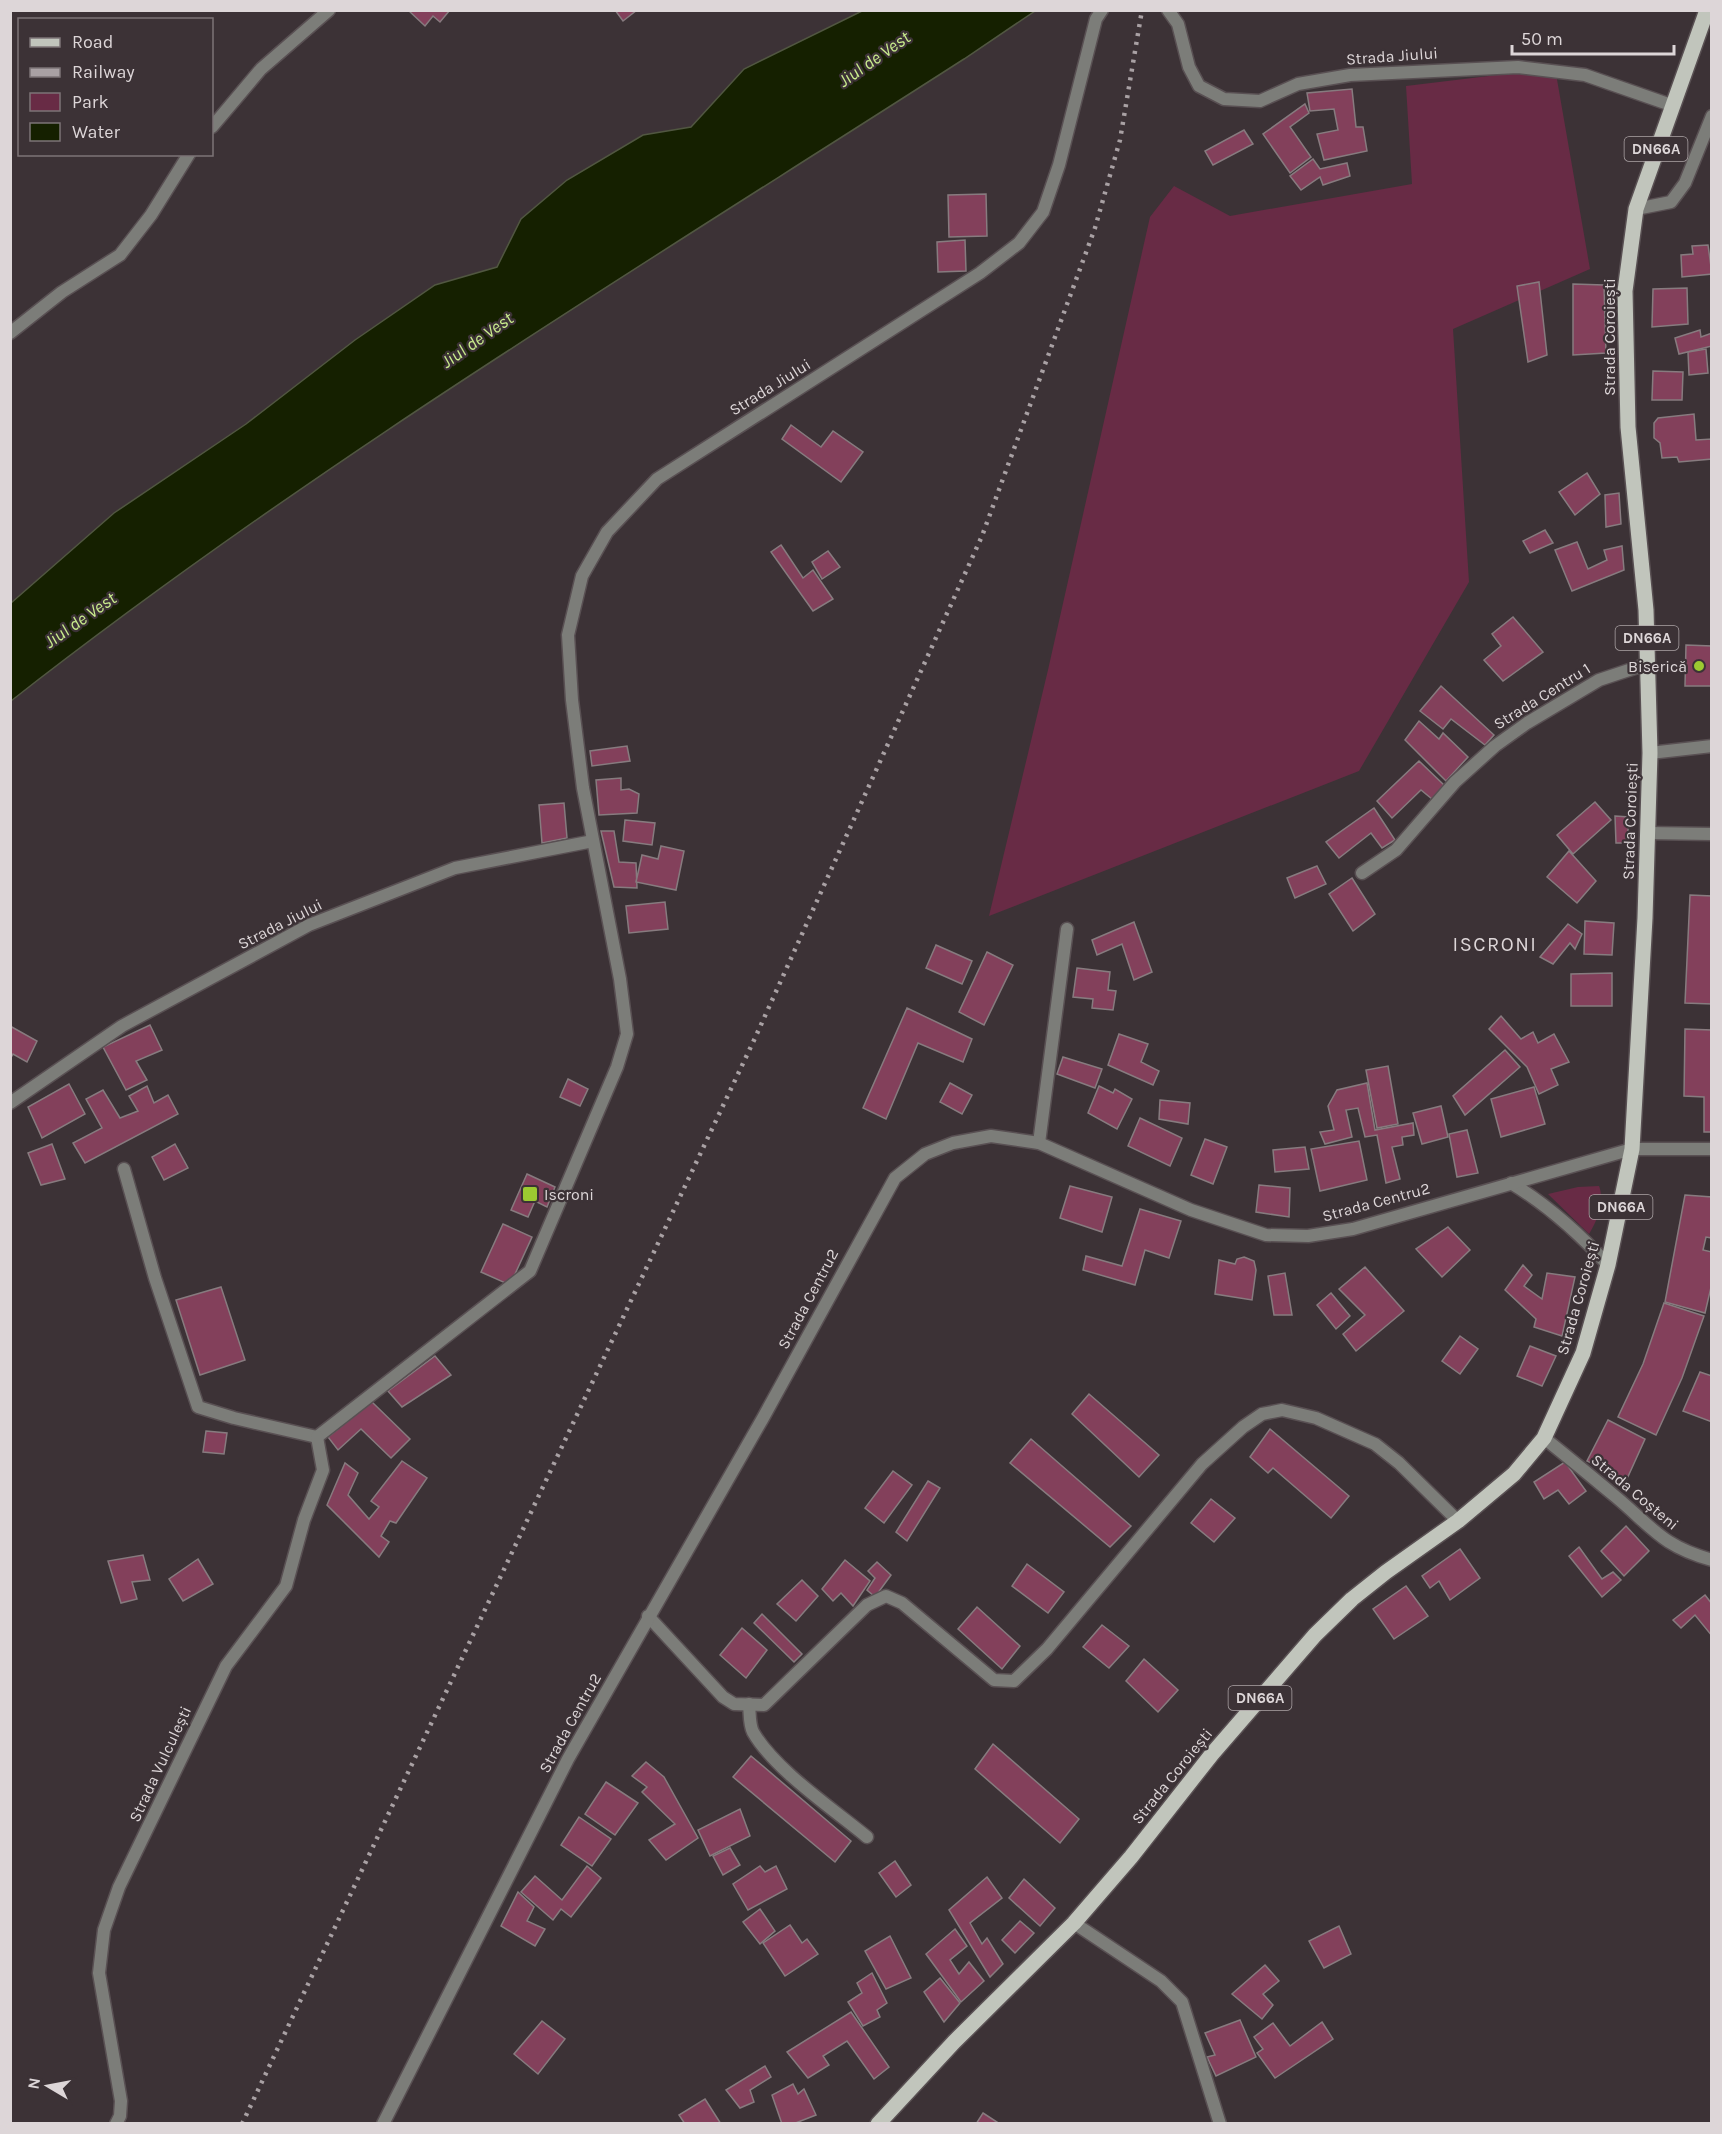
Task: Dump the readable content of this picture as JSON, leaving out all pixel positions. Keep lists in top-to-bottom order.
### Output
{
  "streets": {
    "main road": ["DN66A", "Strada Coroiești"],
    "street": [
      "Strada Jiului",
      "Strada Centru 1",
      "Strada Centru2",
      "Strada Coșteni",
      "Strada Vulculești"
    ]
  },
  "crossings": [
    ["Strada Jiului", "DN66A"],
    ["Strada Jiului", "Strada Vulculești"],
    ["DN66A", "Strada Coroiești"],
    ["Strada Coroiești", "Strada Centru 1"],
    ["Strada Coroiești", "Strada Centru2"],
    ["Strada Coroiești", "Strada Coșteni"]
  ],
  "districts": ["ISCRONI"],
  "water": ["Jiul de Vest"],
  "places": {
    "other": ["Biserică"],
    "transit": ["Iscroni"]
  },
  "legend": [
    "Road",
    "Railway",
    "Park",
    "Water"
  ],
  "scale_bar": "50 m",
  "north": "left"
}
